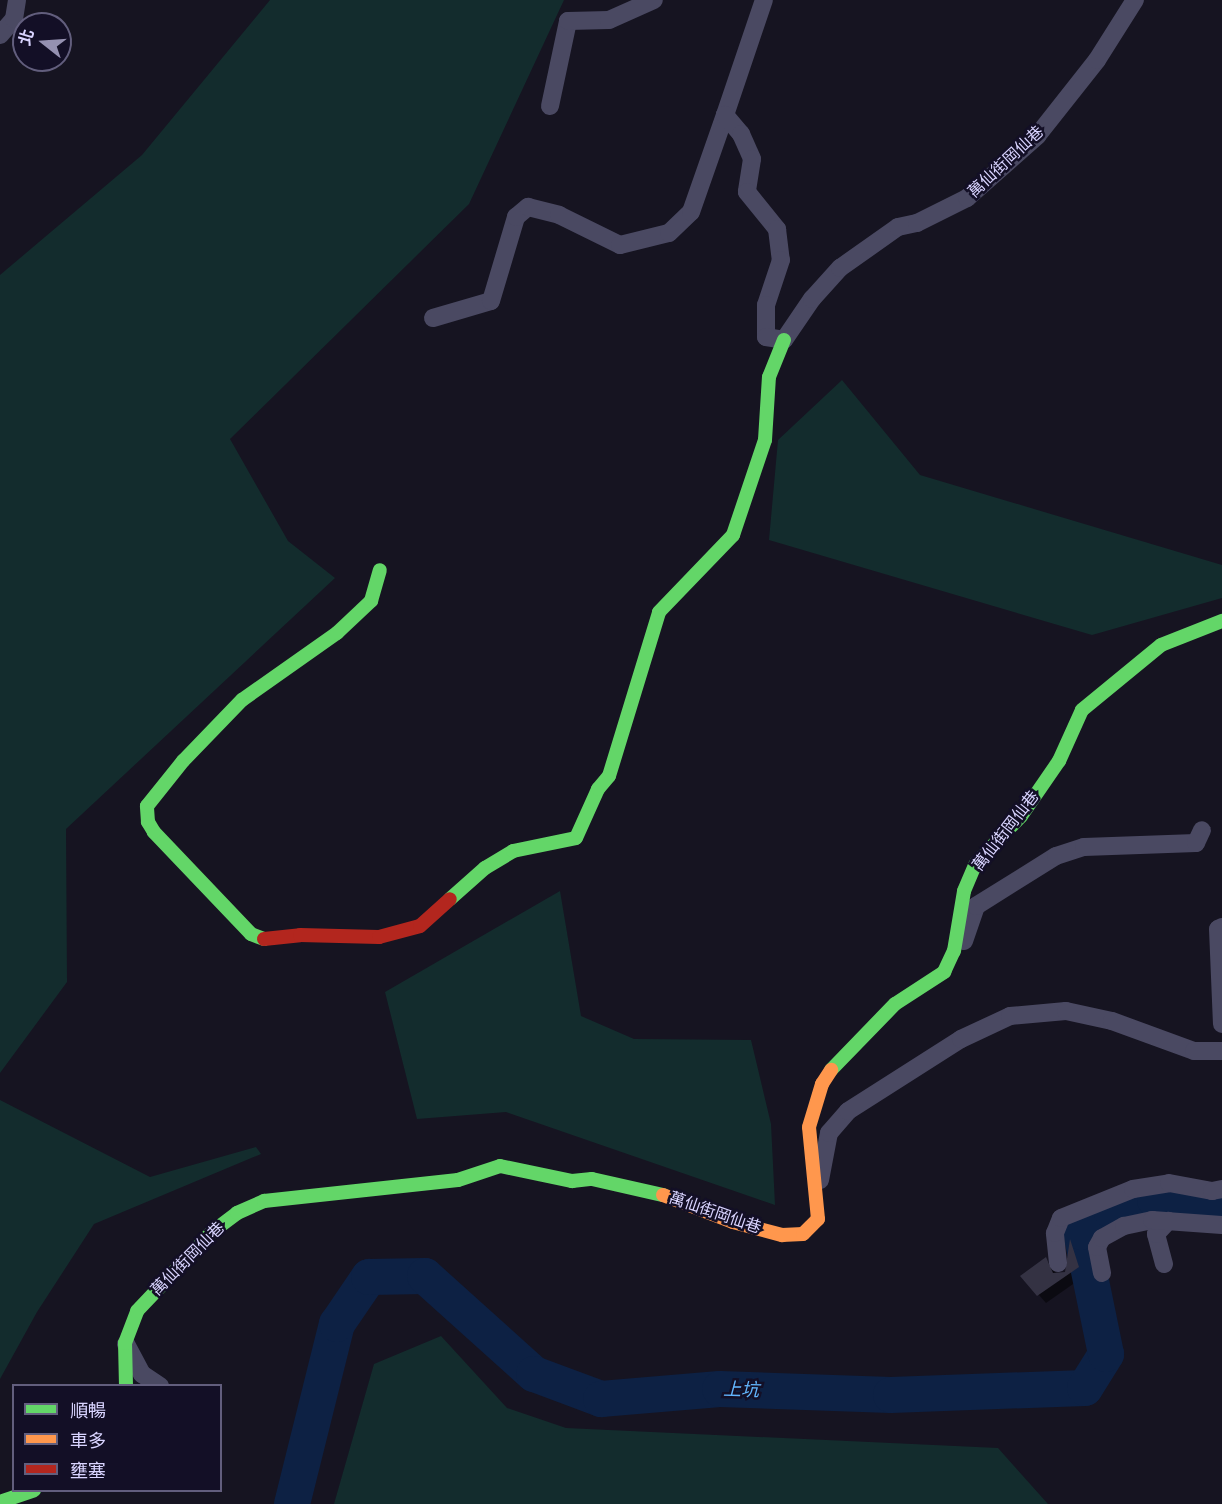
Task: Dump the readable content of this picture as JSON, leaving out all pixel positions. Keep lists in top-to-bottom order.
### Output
{
  "streets": {
    "street": ["萬仙街岡仙巷"]
  },
  "water": ["上坑"],
  "legend": ["順暢", "車多", "壅塞"],
  "north": "left"
}
